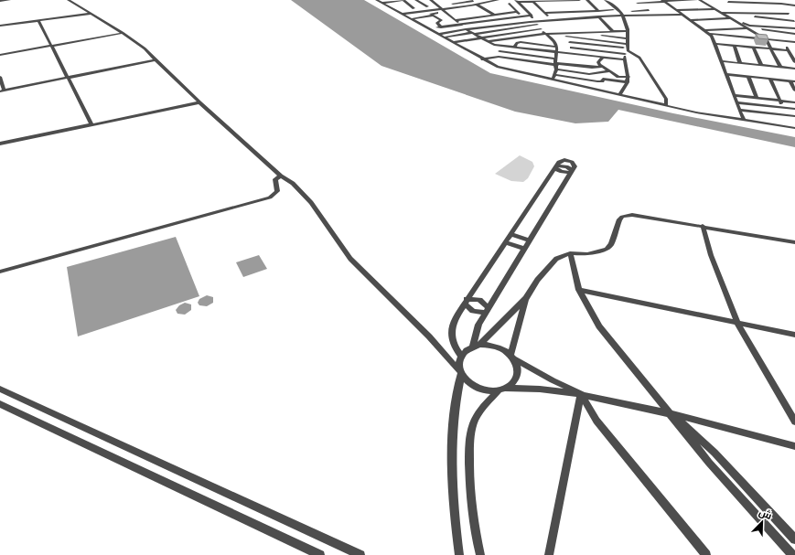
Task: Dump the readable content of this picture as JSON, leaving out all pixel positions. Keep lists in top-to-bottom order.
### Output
{
  "north": "top right"
}
